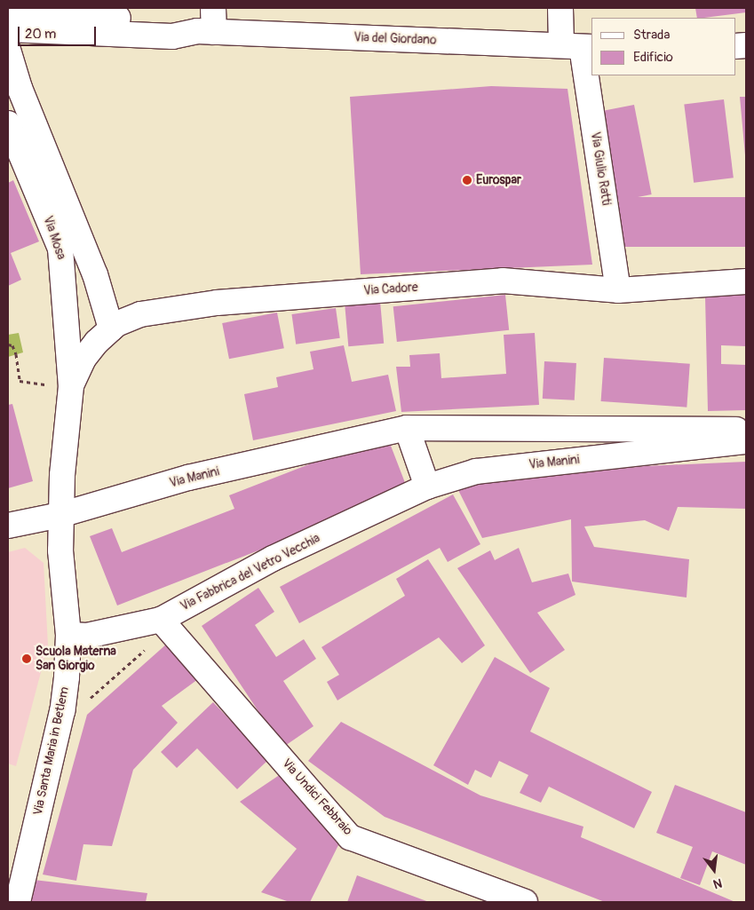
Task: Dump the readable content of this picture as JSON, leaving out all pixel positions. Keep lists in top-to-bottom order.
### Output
{
  "streets": {
    "street": [
      "Via del Giordano",
      "Via Giulio Ratti",
      "Via Mosa",
      "Via Cadore",
      "Via Manini",
      "Via Fabbrica del Vetro Vecchia",
      "Via Santa Maria in Betlem",
      "Via Undici Febbraio"
    ]
  },
  "crossings": [
    ["Via del Giordano", "Via Giulio Ratti"],
    ["Via Giulio Ratti", "Via Cadore"],
    ["Via Mosa", "Via Cadore"],
    ["Via Mosa", "Via Santa Maria in Betlem"],
    ["Via Cadore", "Via Santa Maria in Betlem"],
    ["Via Manini", "Via Fabbrica del Vetro Vecchia"],
    ["Via Manini", "Via Santa Maria in Betlem"],
    ["Via Fabbrica del Vetro Vecchia", "Via Santa Maria in Betlem"],
    ["Via Fabbrica del Vetro Vecchia", "Via Undici Febbraio"]
  ],
  "places": ["Eurospar", "Scuola Materna San Giorgio"],
  "legend": ["Strada", "Edificio"],
  "scale_bar": "20 m",
  "north": "bottom"
}
